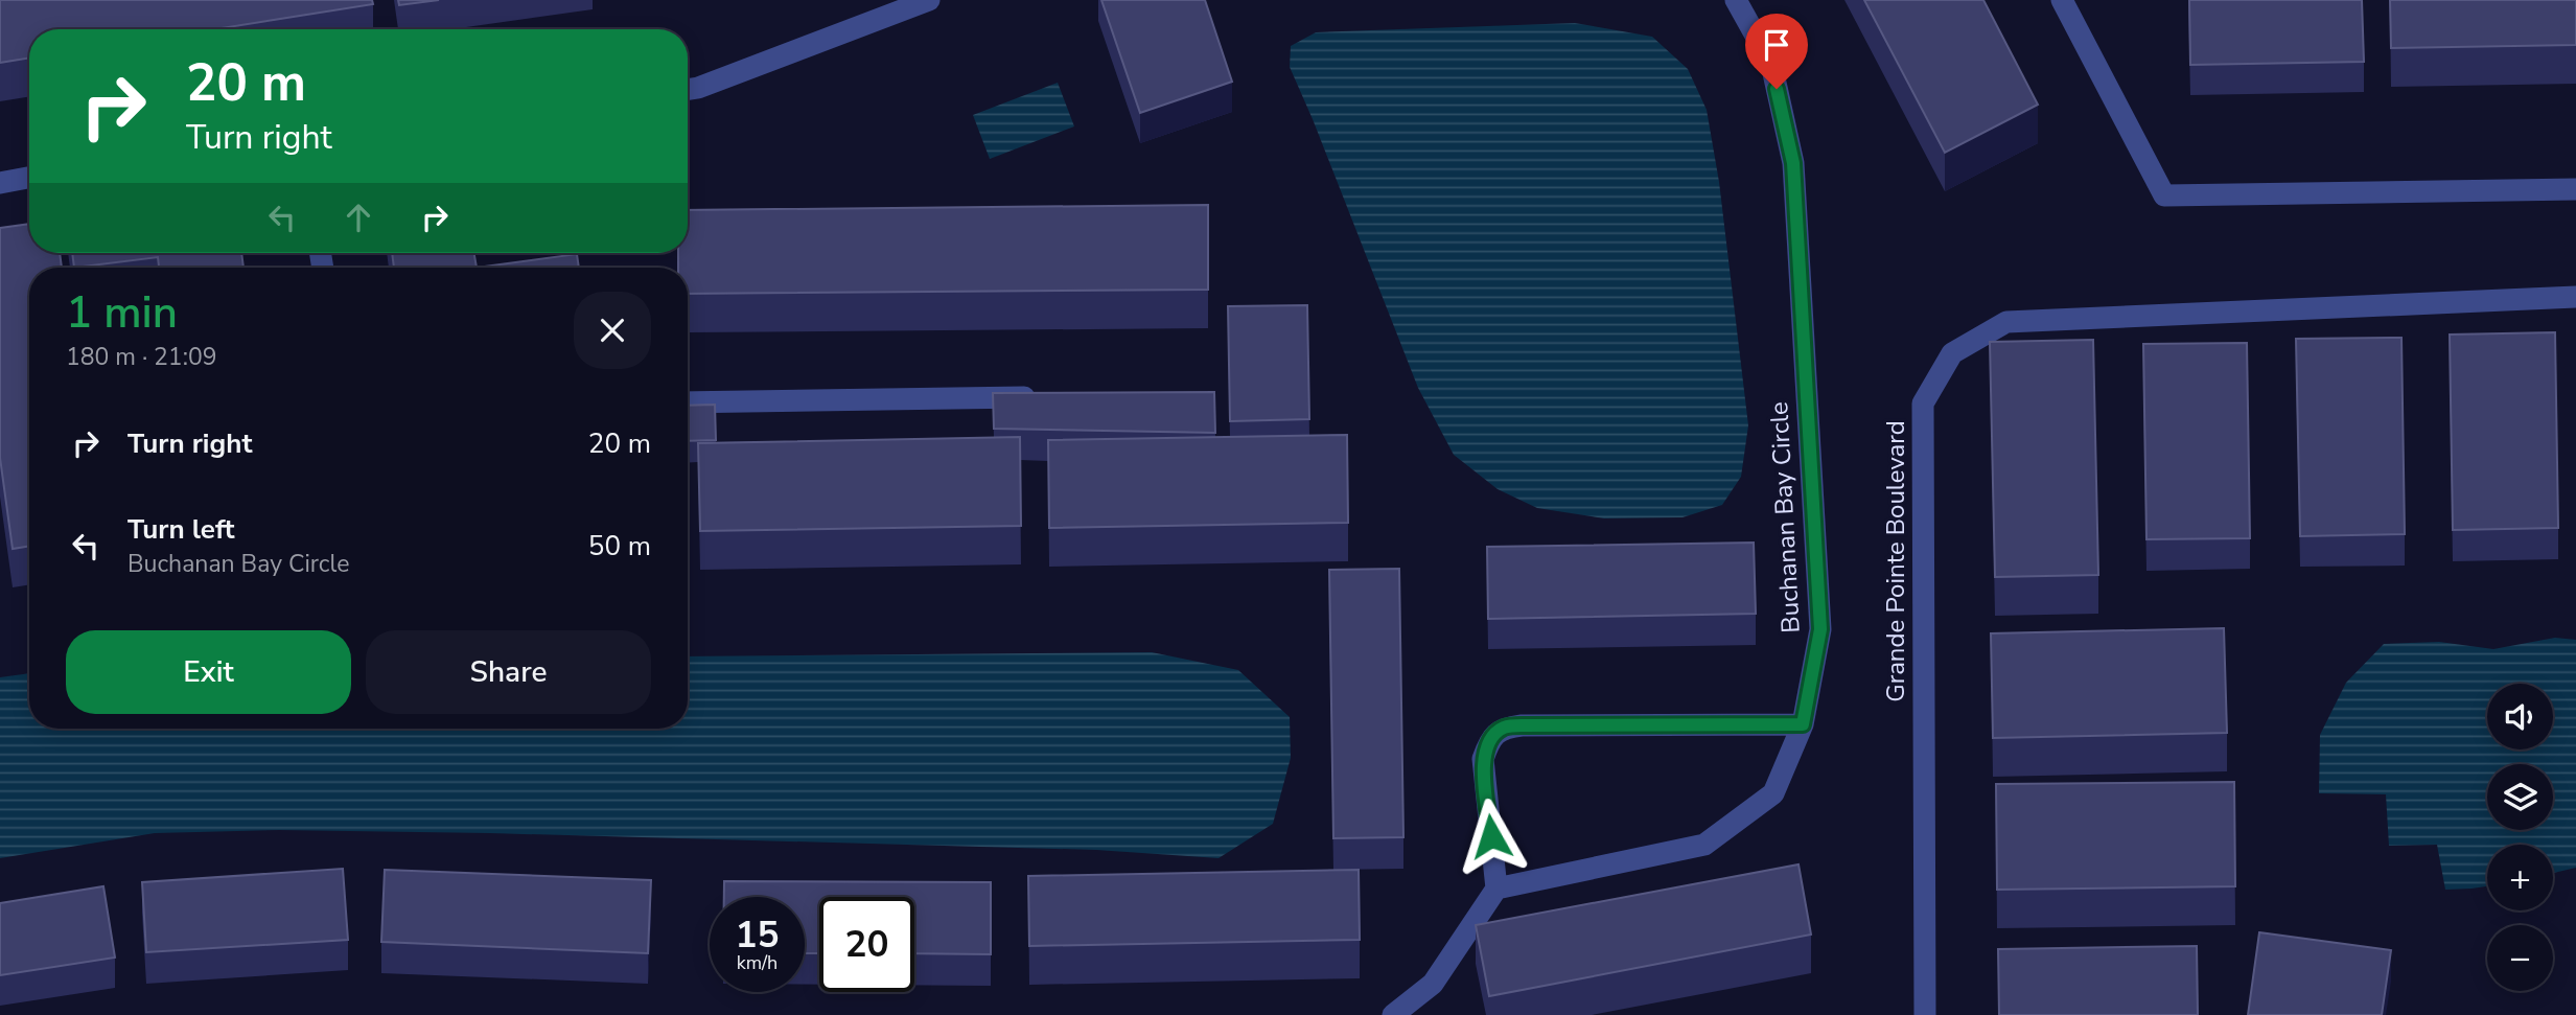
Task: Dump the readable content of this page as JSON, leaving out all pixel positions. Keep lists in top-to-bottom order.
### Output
{
  "streets": {
    "street": ["Buchanan Bay Circle", "Grande Pointe Boulevard"]
  },
  "page": {
    "turn": ["20 m", "Turn right"],
    "heading": ["1 min", "180 m · 21:09"],
    "list": [
      {
        "name": "Turn right",
        "value": "20 m"
      },
      {
        "name": "Turn left",
        "note": "Buchanan Bay Circle",
        "value": "50 m"
      }
    ],
    "buttons": ["Exit", "Share"],
    "map_buttons": ["+", "−"],
    "speed": "15 km/h",
    "limit": "20"
  }
}
